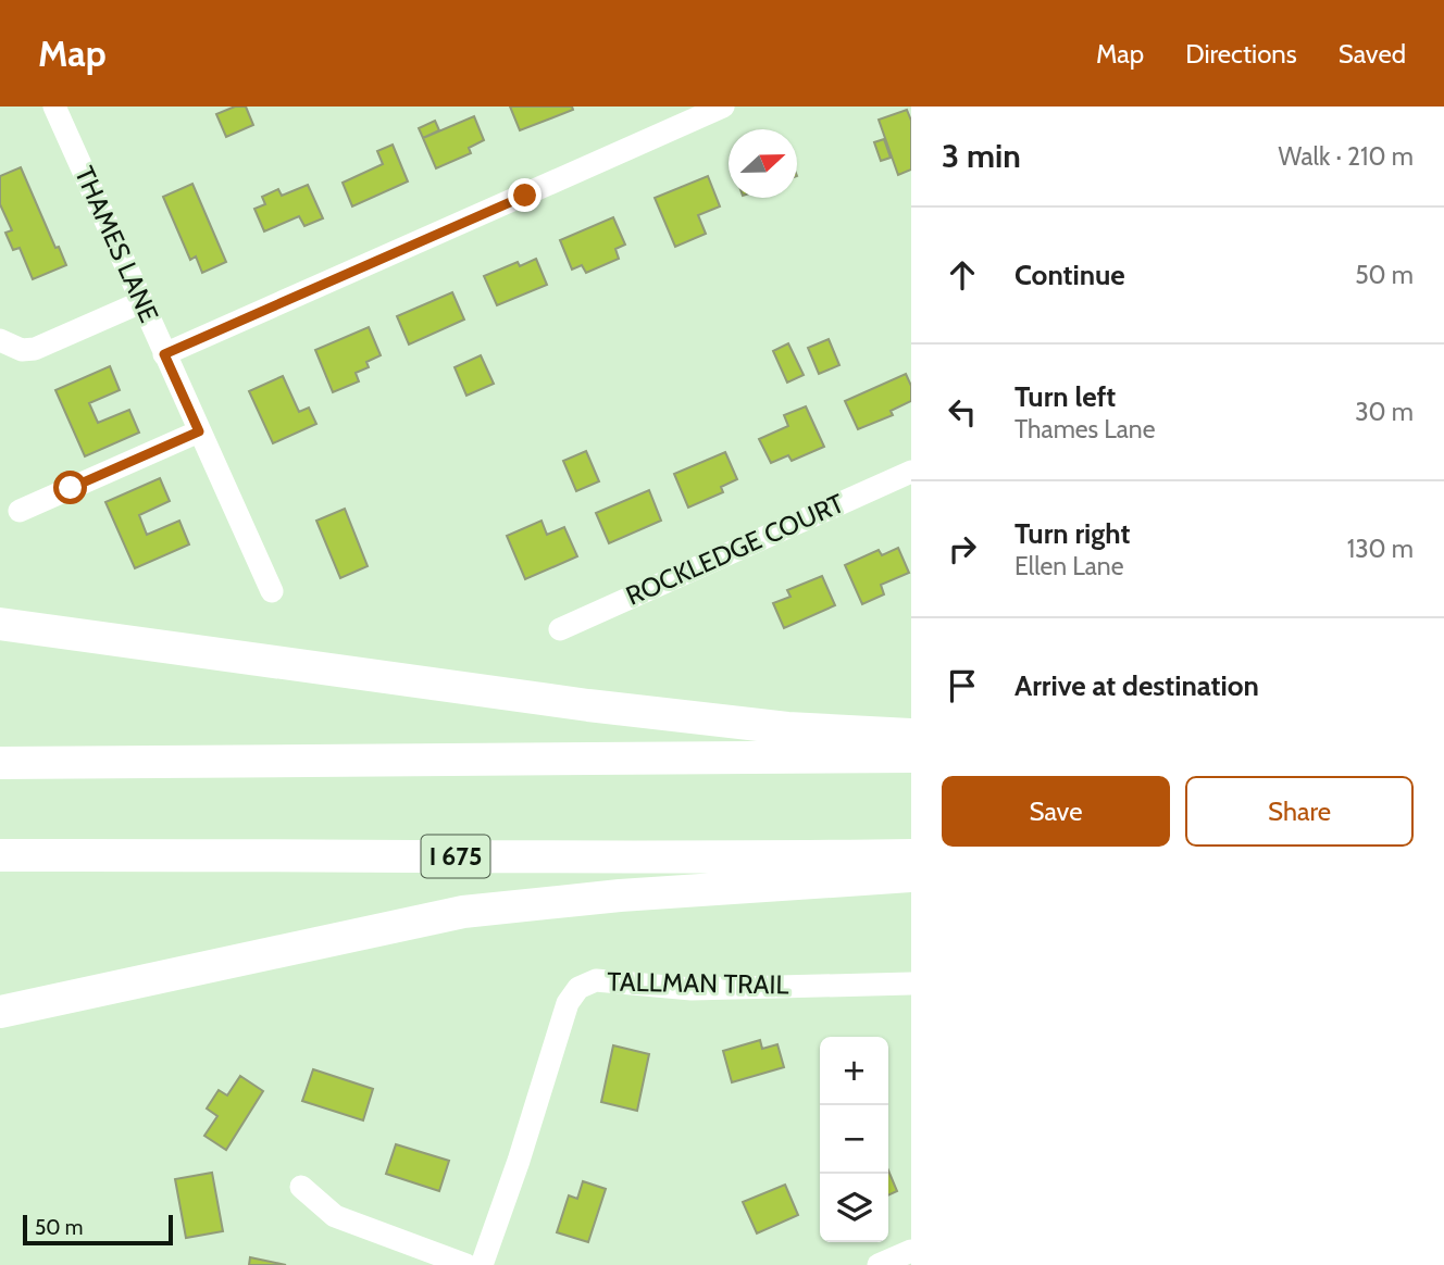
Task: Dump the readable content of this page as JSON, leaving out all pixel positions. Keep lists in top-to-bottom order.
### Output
{
  "streets": {
    "highway": ["I 675"],
    "street": ["THAMES LANE", "ROCKLEDGE COURT", "TALLMAN TRAIL"]
  },
  "scale_bar": "50 m",
  "north": "right",
  "page": {
    "header": "Map",
    "nav": ["Map", "Directions", "Saved"],
    "heading": ["3 min", "Walk · 210 m"],
    "list": [
      ["Continue", "50 m"],
      ["Turn left", "Thames Lane", "30 m"],
      ["Turn right", "Ellen Lane", "130 m"],
      "Arrive at destination"
    ],
    "buttons": ["Save", "Share"],
    "map_buttons": ["+", "−"],
    "scale": "50 m"
  }
}
